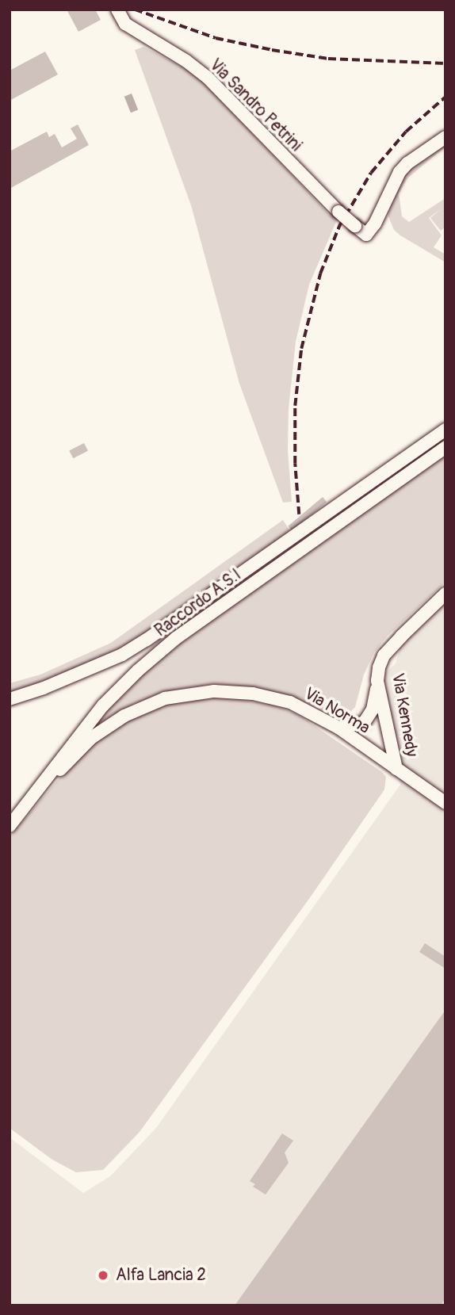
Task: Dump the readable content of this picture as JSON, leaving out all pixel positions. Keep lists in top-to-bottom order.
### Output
{
  "streets": {
    "street": [
      "Via Sandro Petrini",
      "Raccordo A.S.I",
      "Via Norma",
      "Via Kennedy"
    ]
  },
  "crossings": [
    ["Raccordo A.S.I", "Via Norma"],
    ["Via Norma", "Via Kennedy"]
  ],
  "places": ["Alfa Lancia 2"]
}
